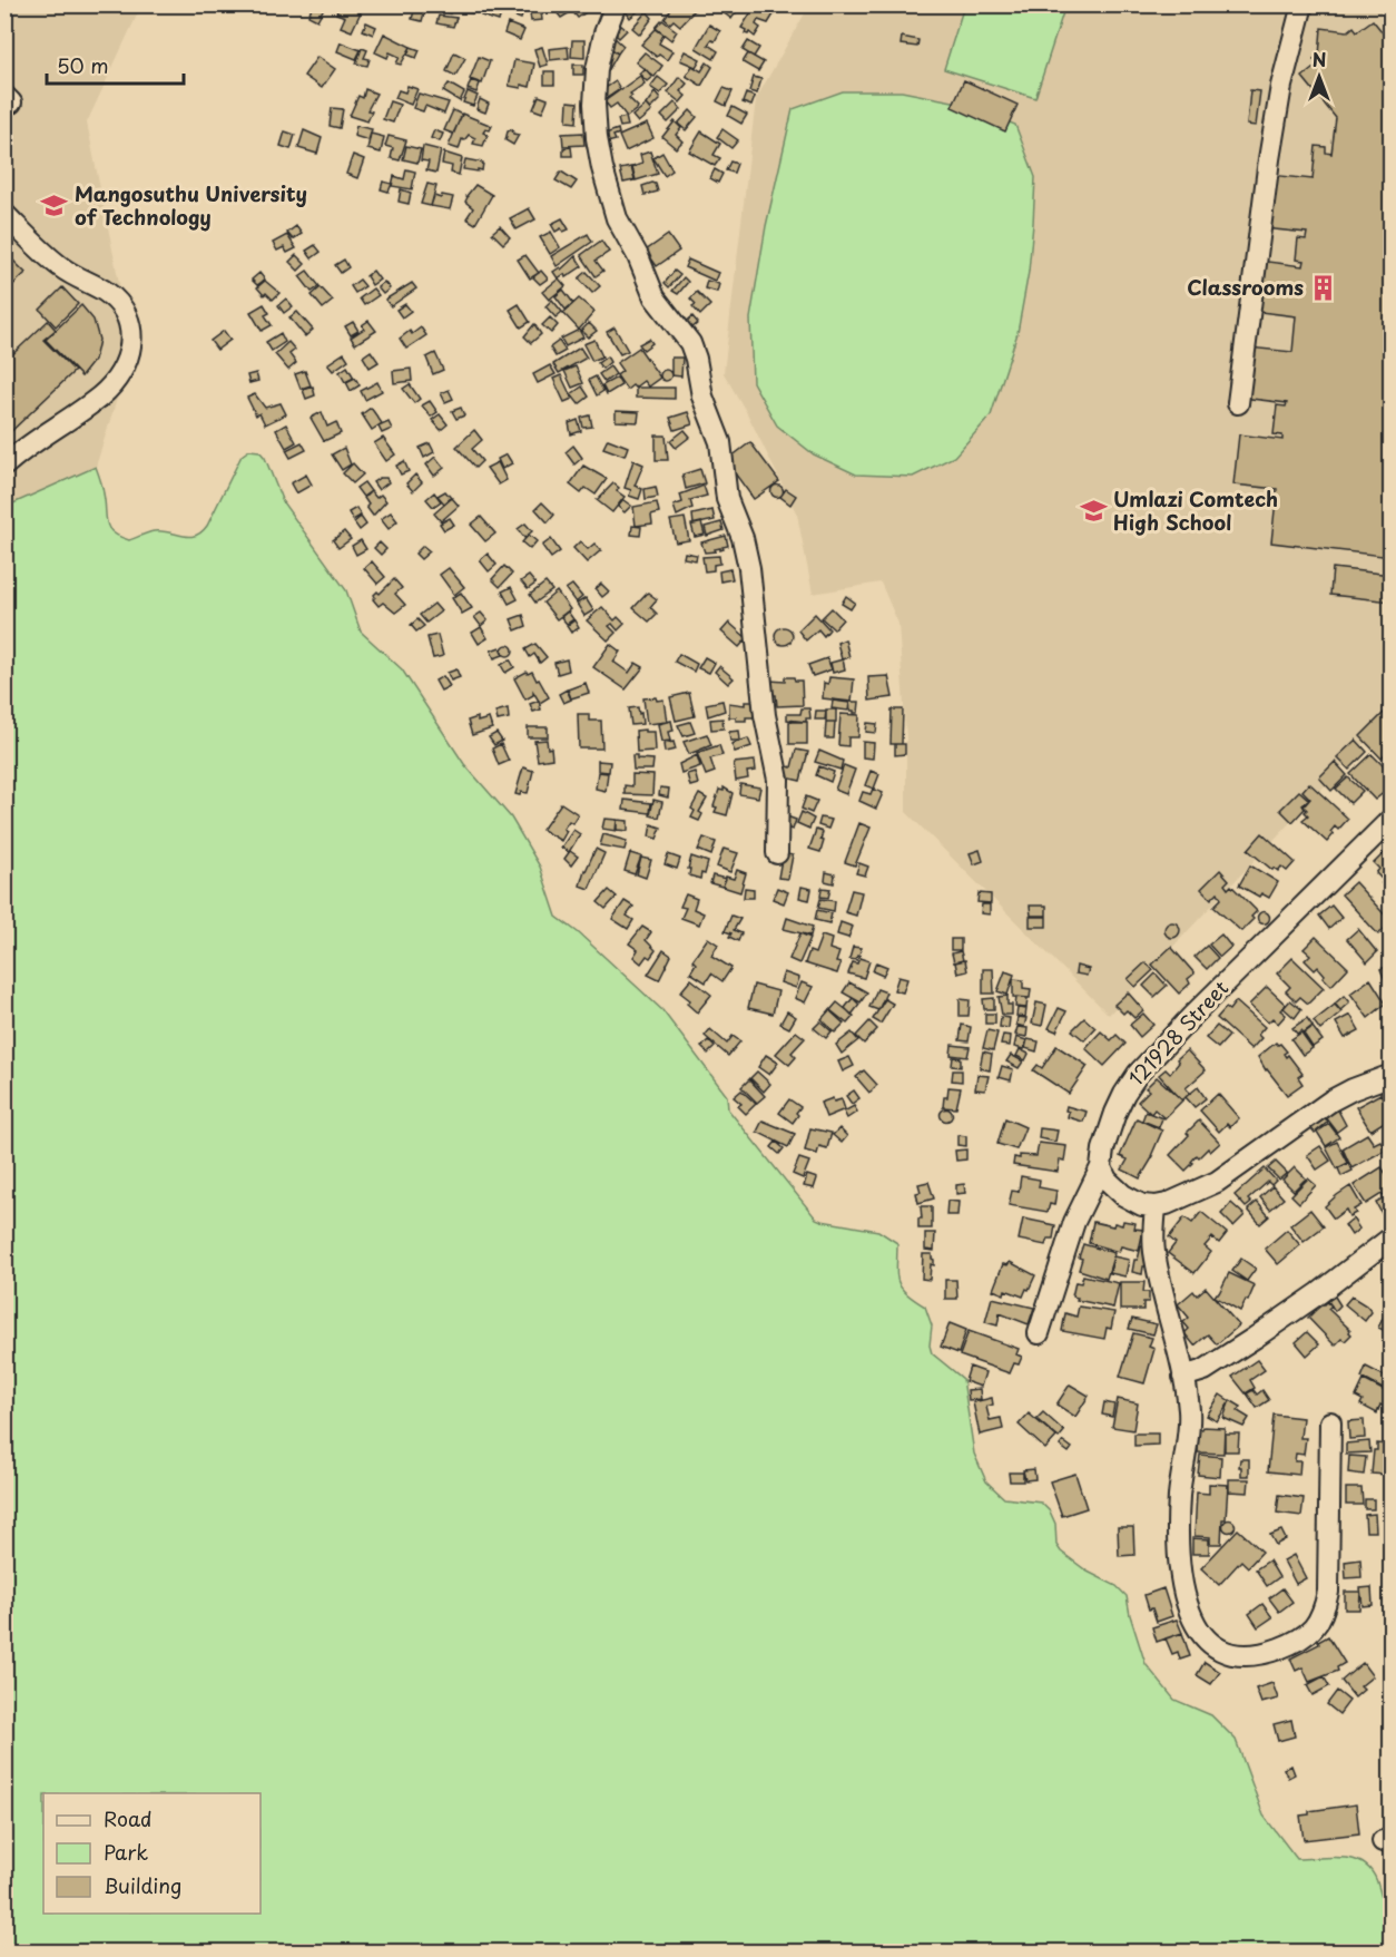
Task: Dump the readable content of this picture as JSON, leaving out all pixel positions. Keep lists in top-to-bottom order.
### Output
{
  "streets": {
    "street": ["121928 Street"]
  },
  "places": {
    "school or university": ["Mangosuthu University of Technology", "Umlazi Comtech High School"],
    "building": ["Classrooms"]
  },
  "legend": ["Road", "Park", "Building"],
  "scale_bar": "50 m",
  "north": "top"
}
